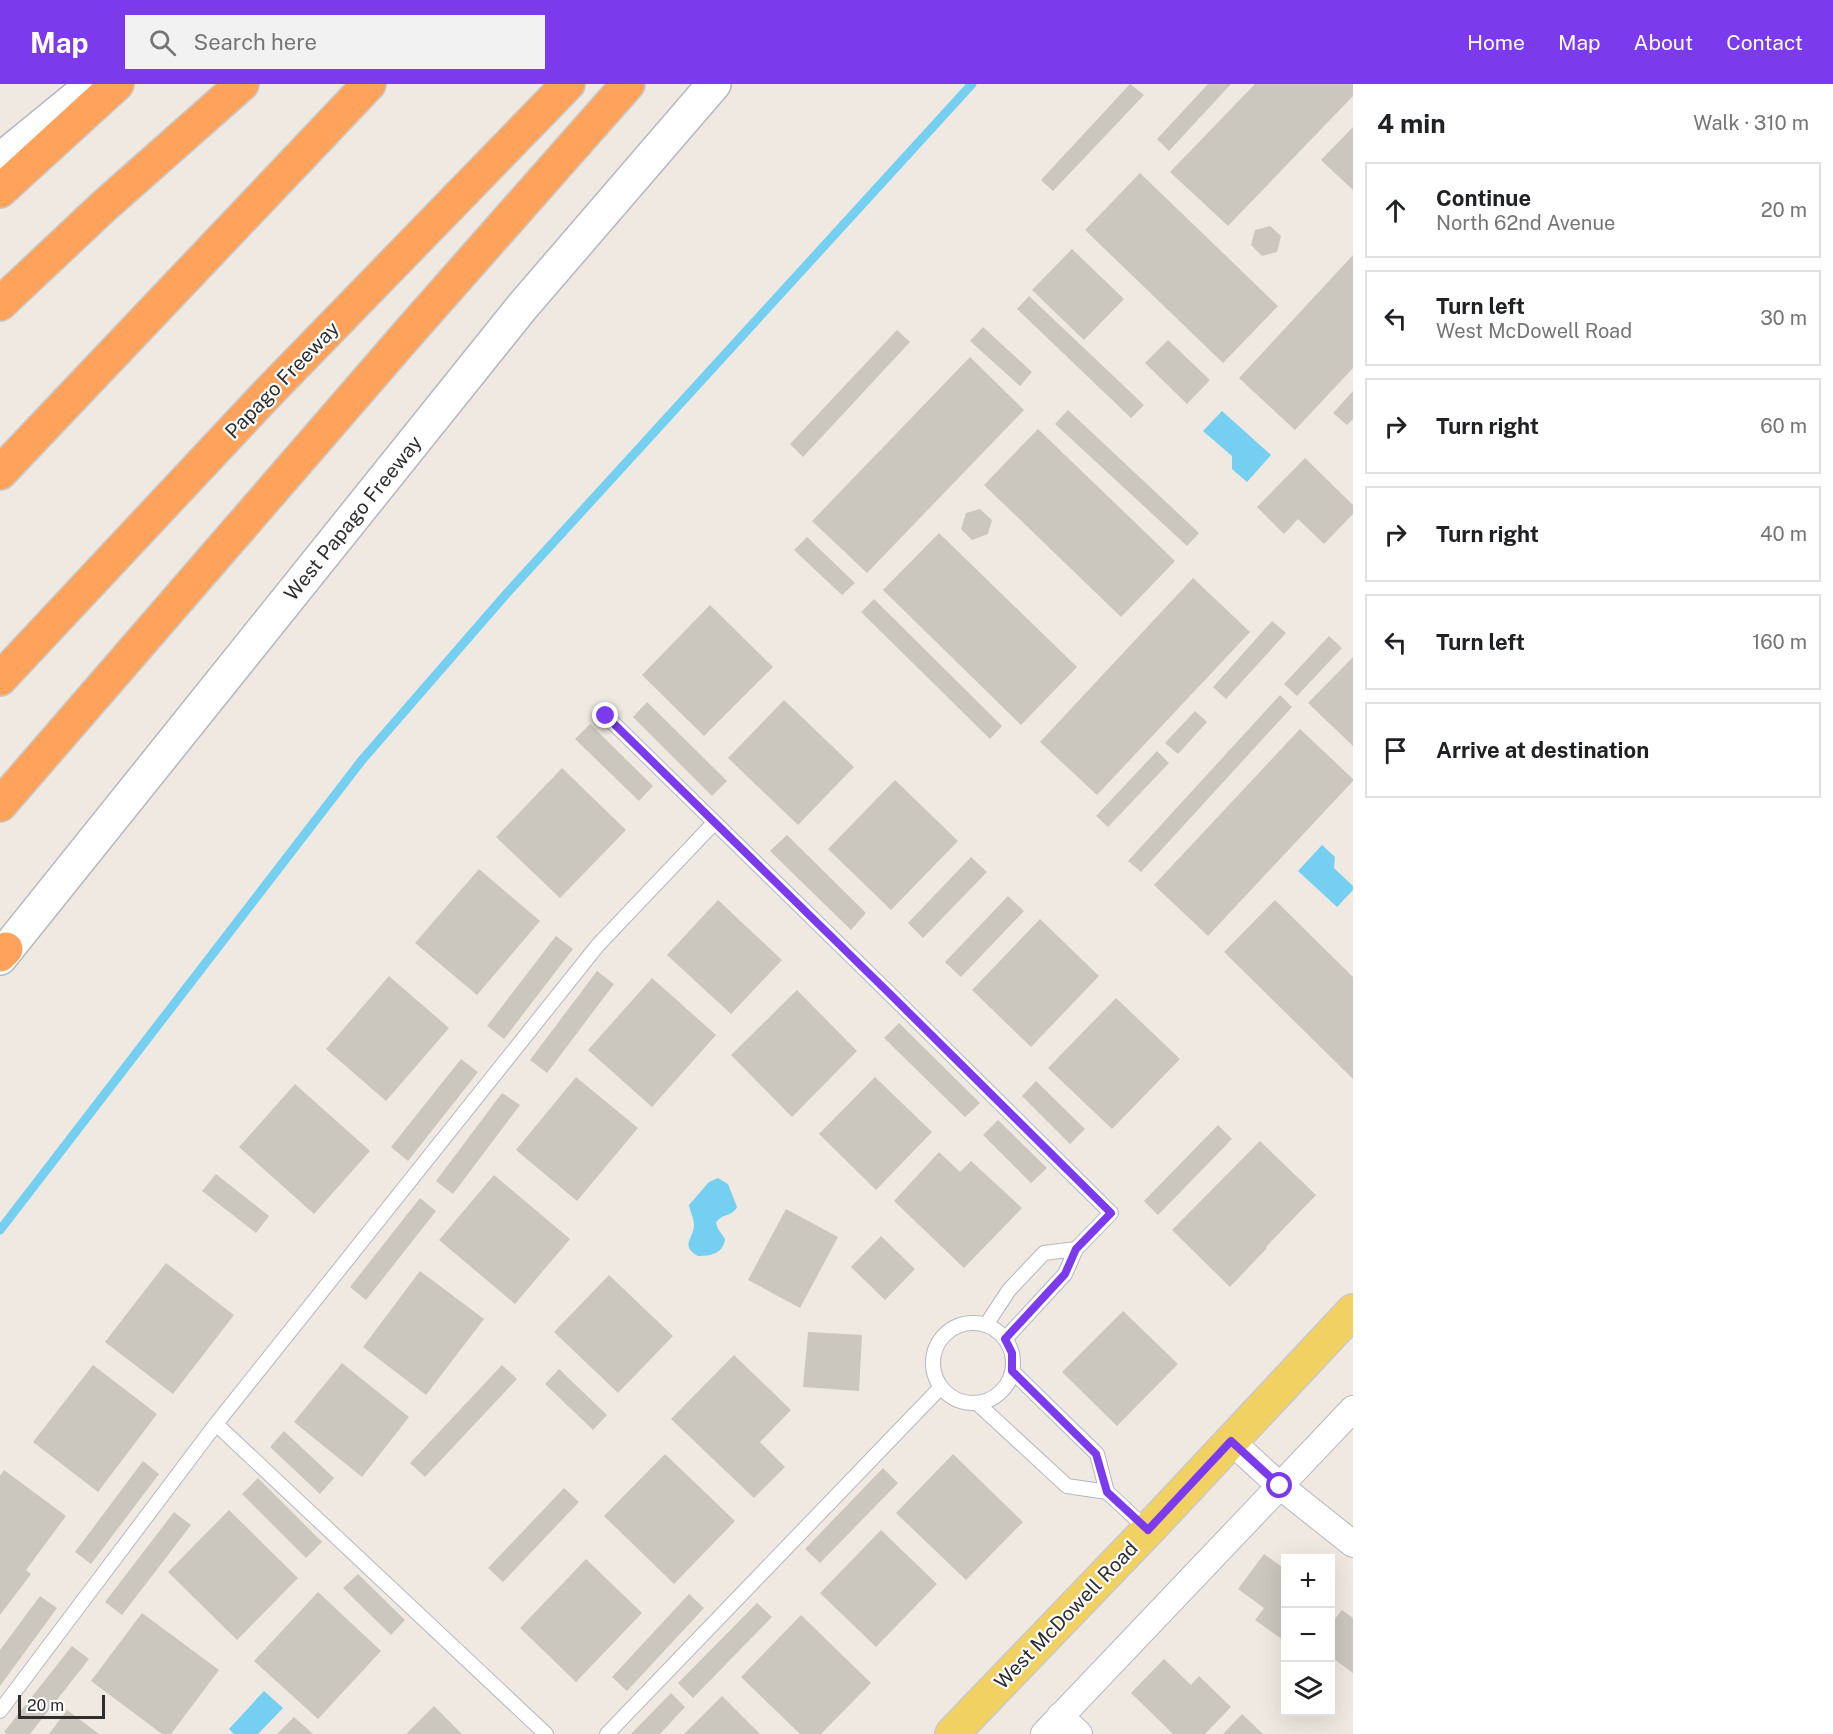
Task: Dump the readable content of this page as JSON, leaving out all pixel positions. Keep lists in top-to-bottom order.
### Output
{
  "streets": {
    "highway": ["Papago Freeway"],
    "main road": ["West Papago Freeway", "West McDowell Road"]
  },
  "scale_bar": "20 m",
  "page": {
    "header": "Map",
    "search": "Search here",
    "nav": [
      "Home",
      "Map",
      "About",
      "Contact"
    ],
    "heading": ["4 min", "Walk · 310 m"],
    "list": [
      ["Continue", "North 62nd Avenue", "20 m"],
      ["Turn left", "West McDowell Road", "30 m"],
      ["Turn right", "60 m"],
      ["Turn right", "40 m"],
      ["Turn left", "160 m"],
      "Arrive at destination"
    ],
    "map_buttons": ["+", "−"],
    "scale": "20 m"
  }
}
